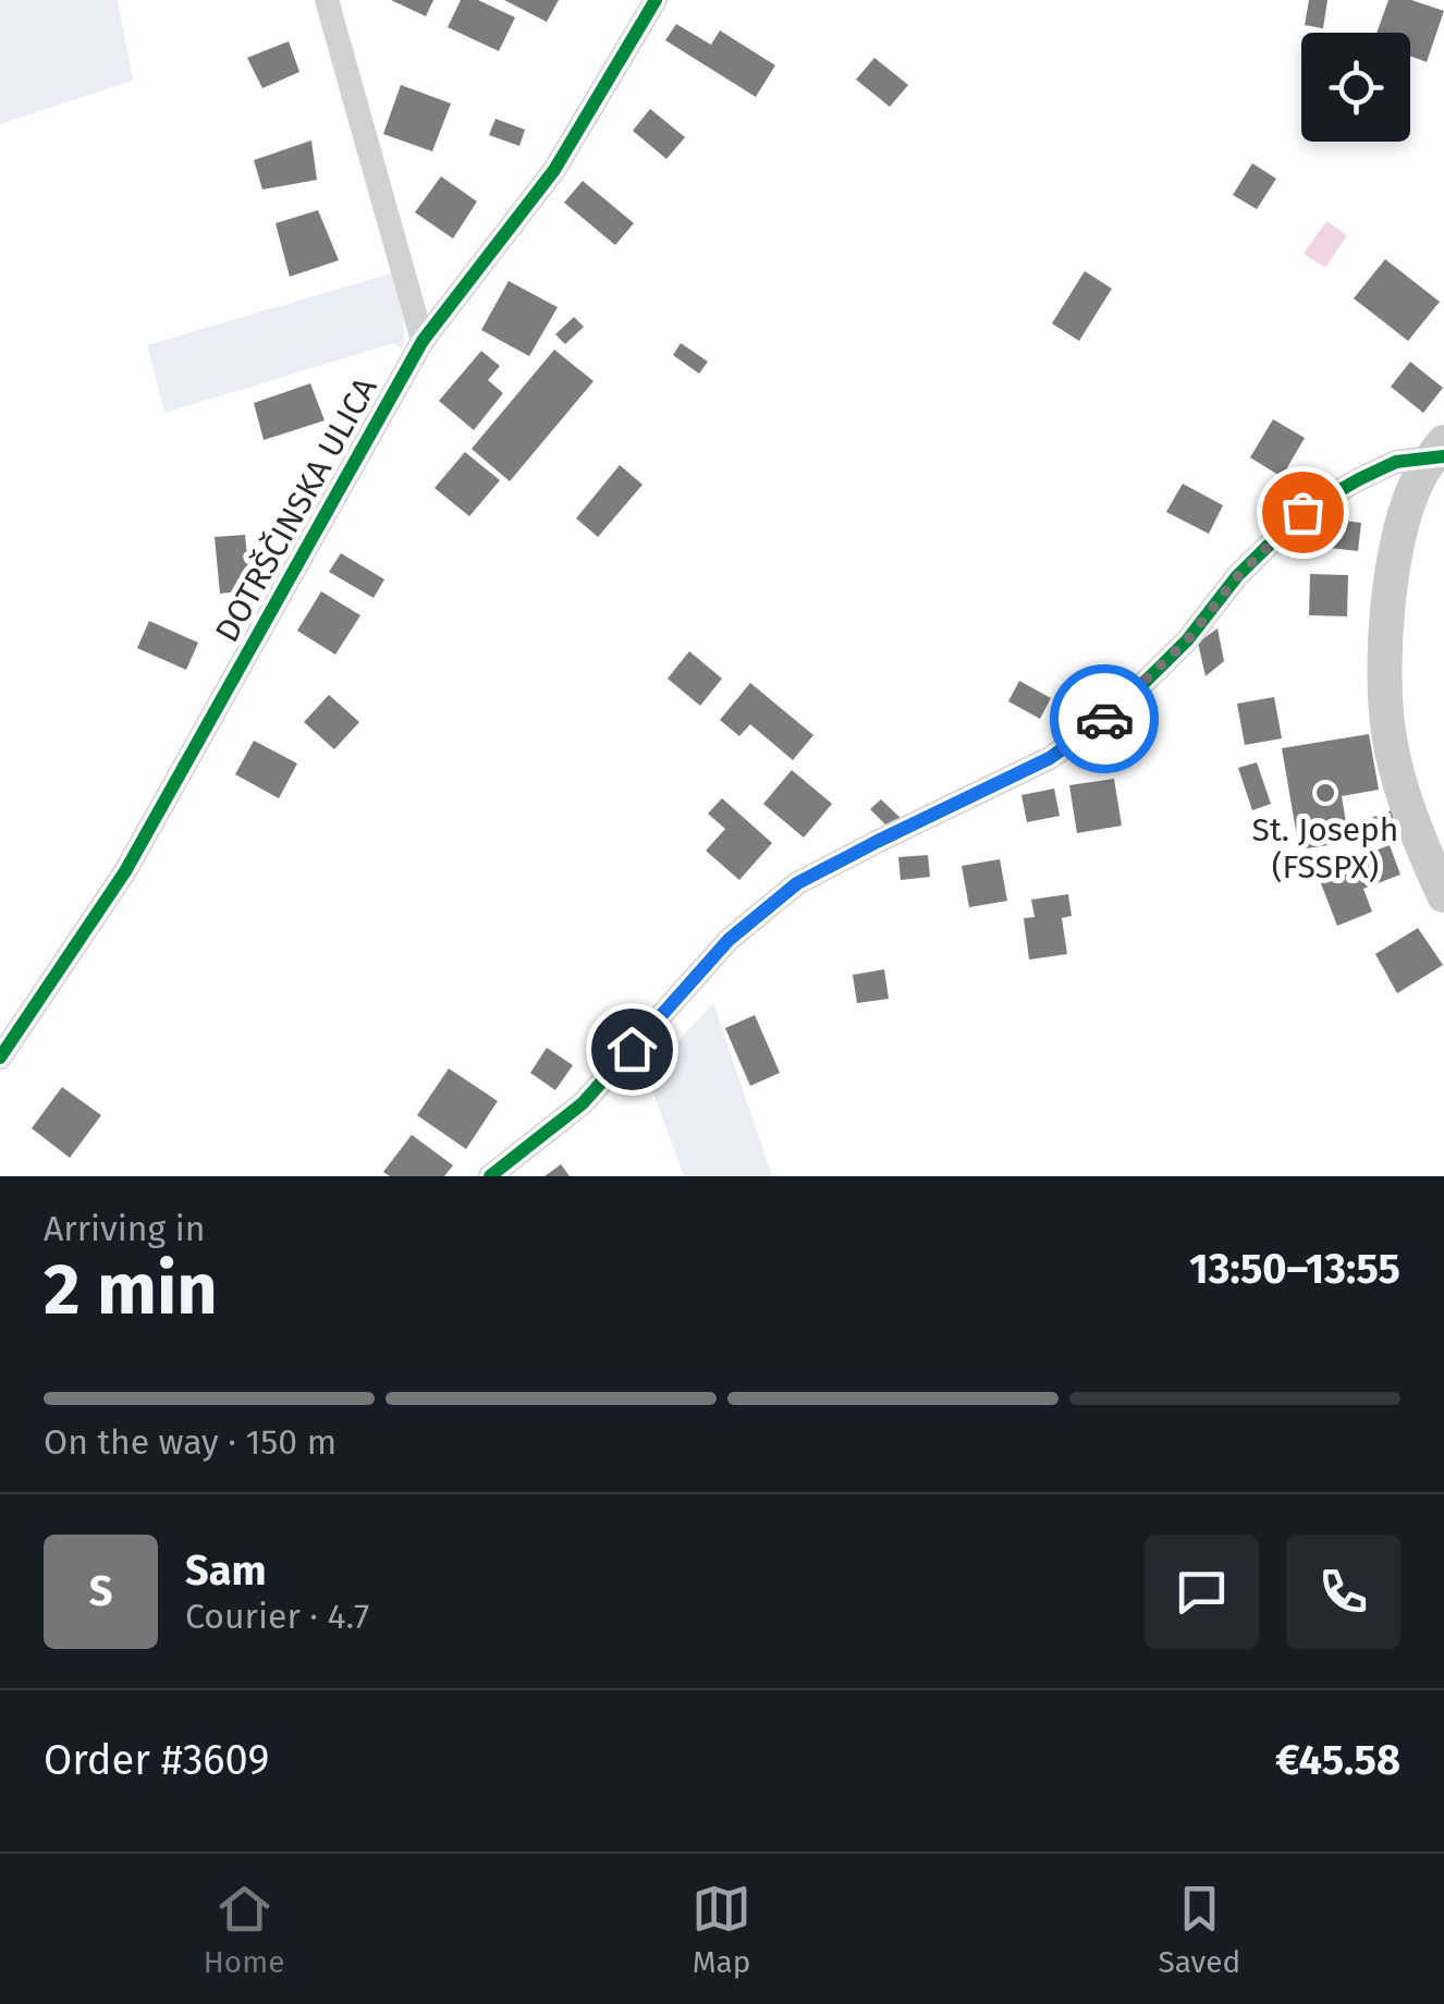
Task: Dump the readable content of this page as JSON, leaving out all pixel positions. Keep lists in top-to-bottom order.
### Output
{
  "streets": {
    "street": ["DOTRŠČINSKA ULICA"]
  },
  "places": ["St. Joseph (FSSPX)"],
  "page": {
    "heading": ["2 min", "Arriving in", "13:50–13:55"],
    "panel": [
      "Sam",
      "Courier · 4.7",
      "Order #3609",
      "€45.58"
    ],
    "bar": "On the way · 150 m",
    "round": "S",
    "tabs": ["Home", "Map", "Saved"]
  }
}
